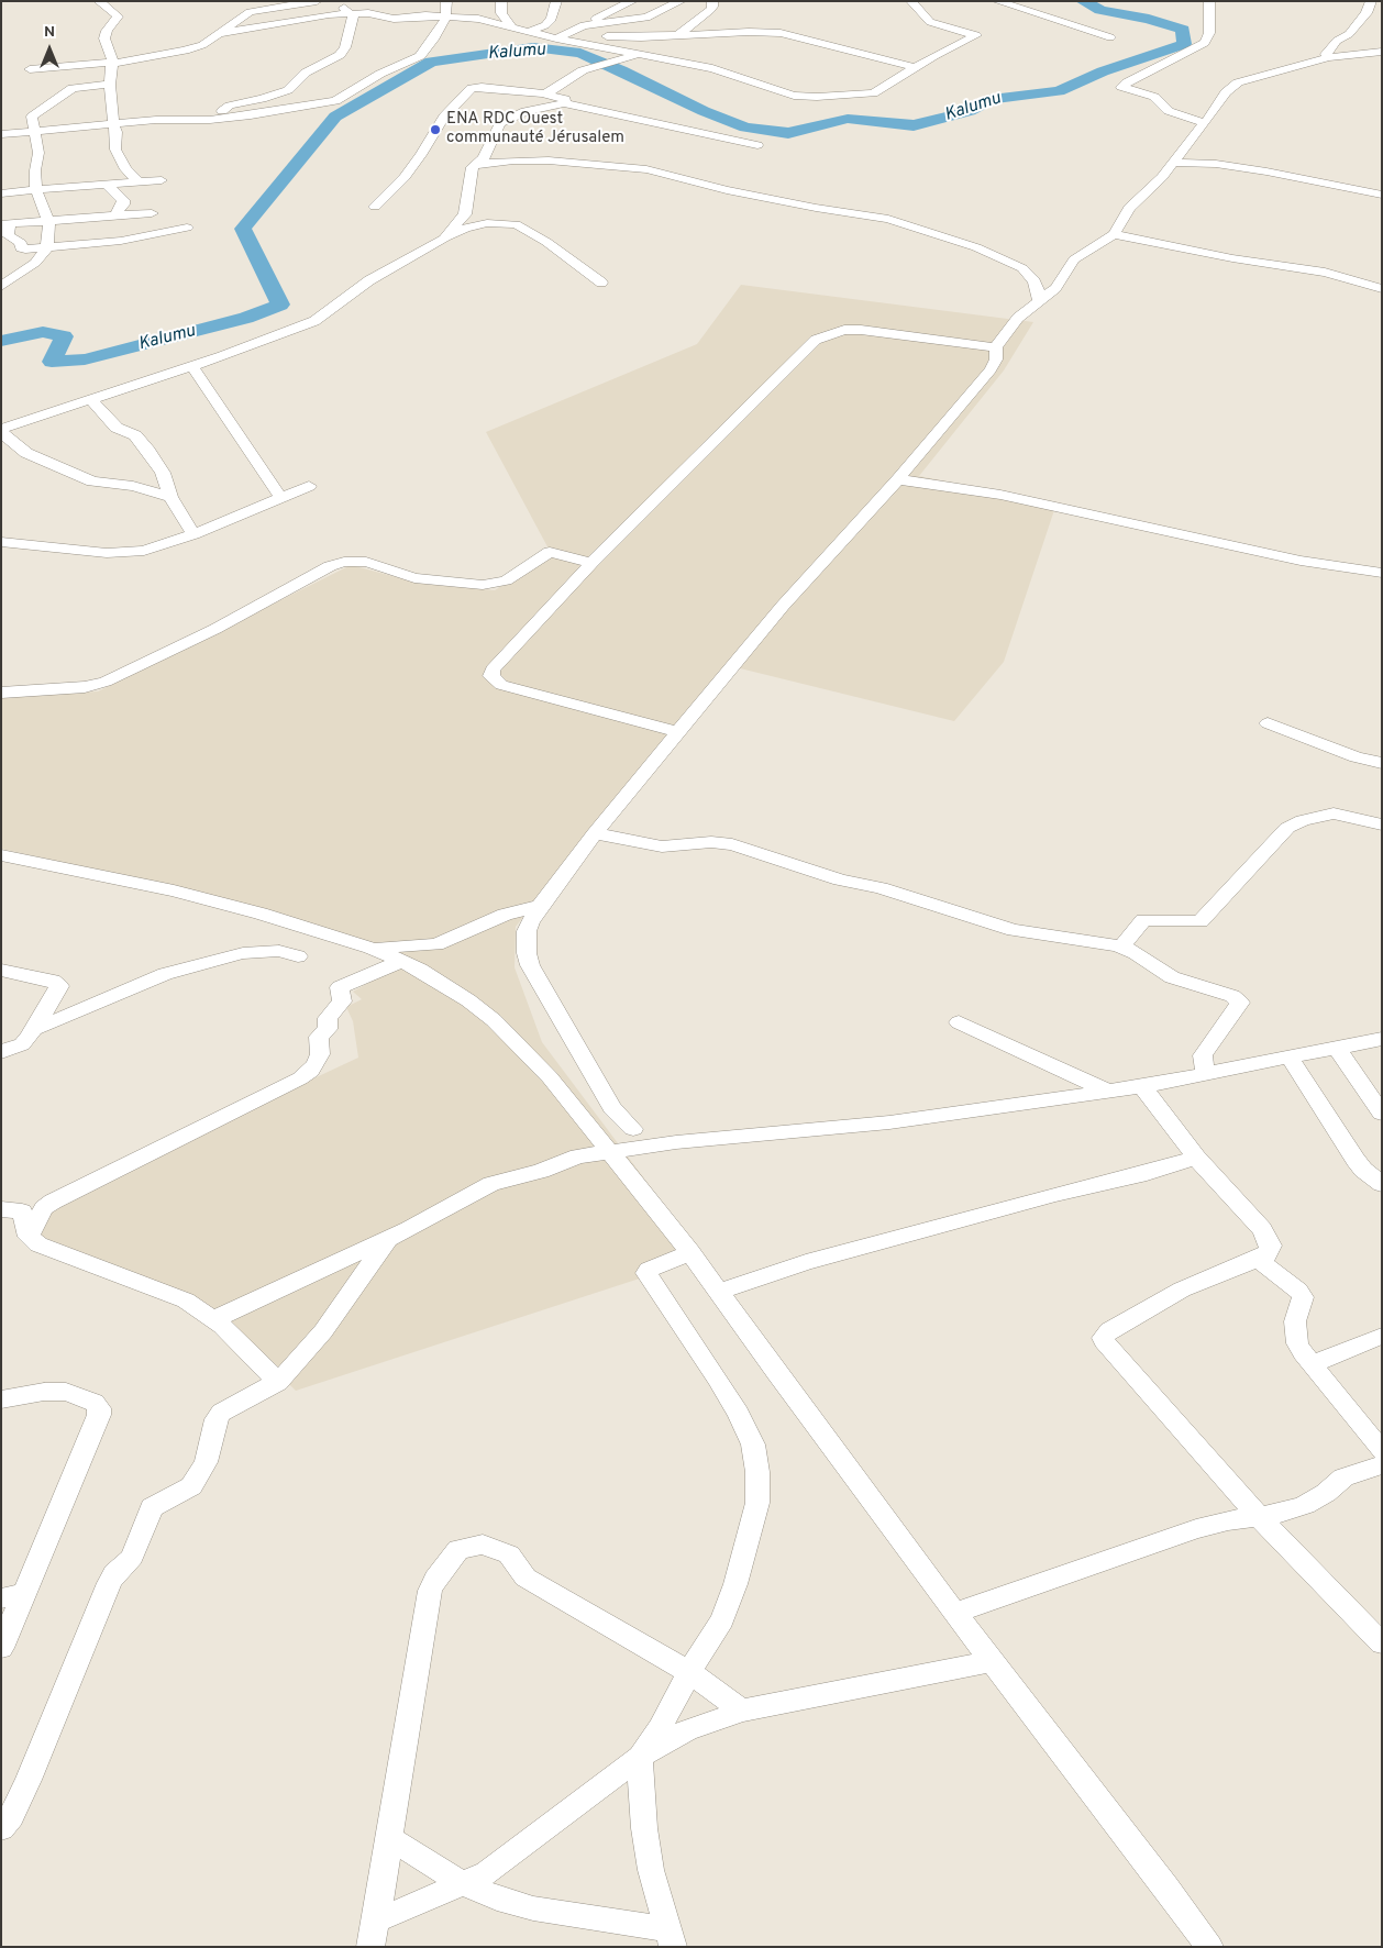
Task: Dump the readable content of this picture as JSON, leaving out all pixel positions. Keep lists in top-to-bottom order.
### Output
{
  "water": ["Kalumu"],
  "places": ["ENA RDC Ouest communauté Jérusalem"],
  "north": "top"
}
